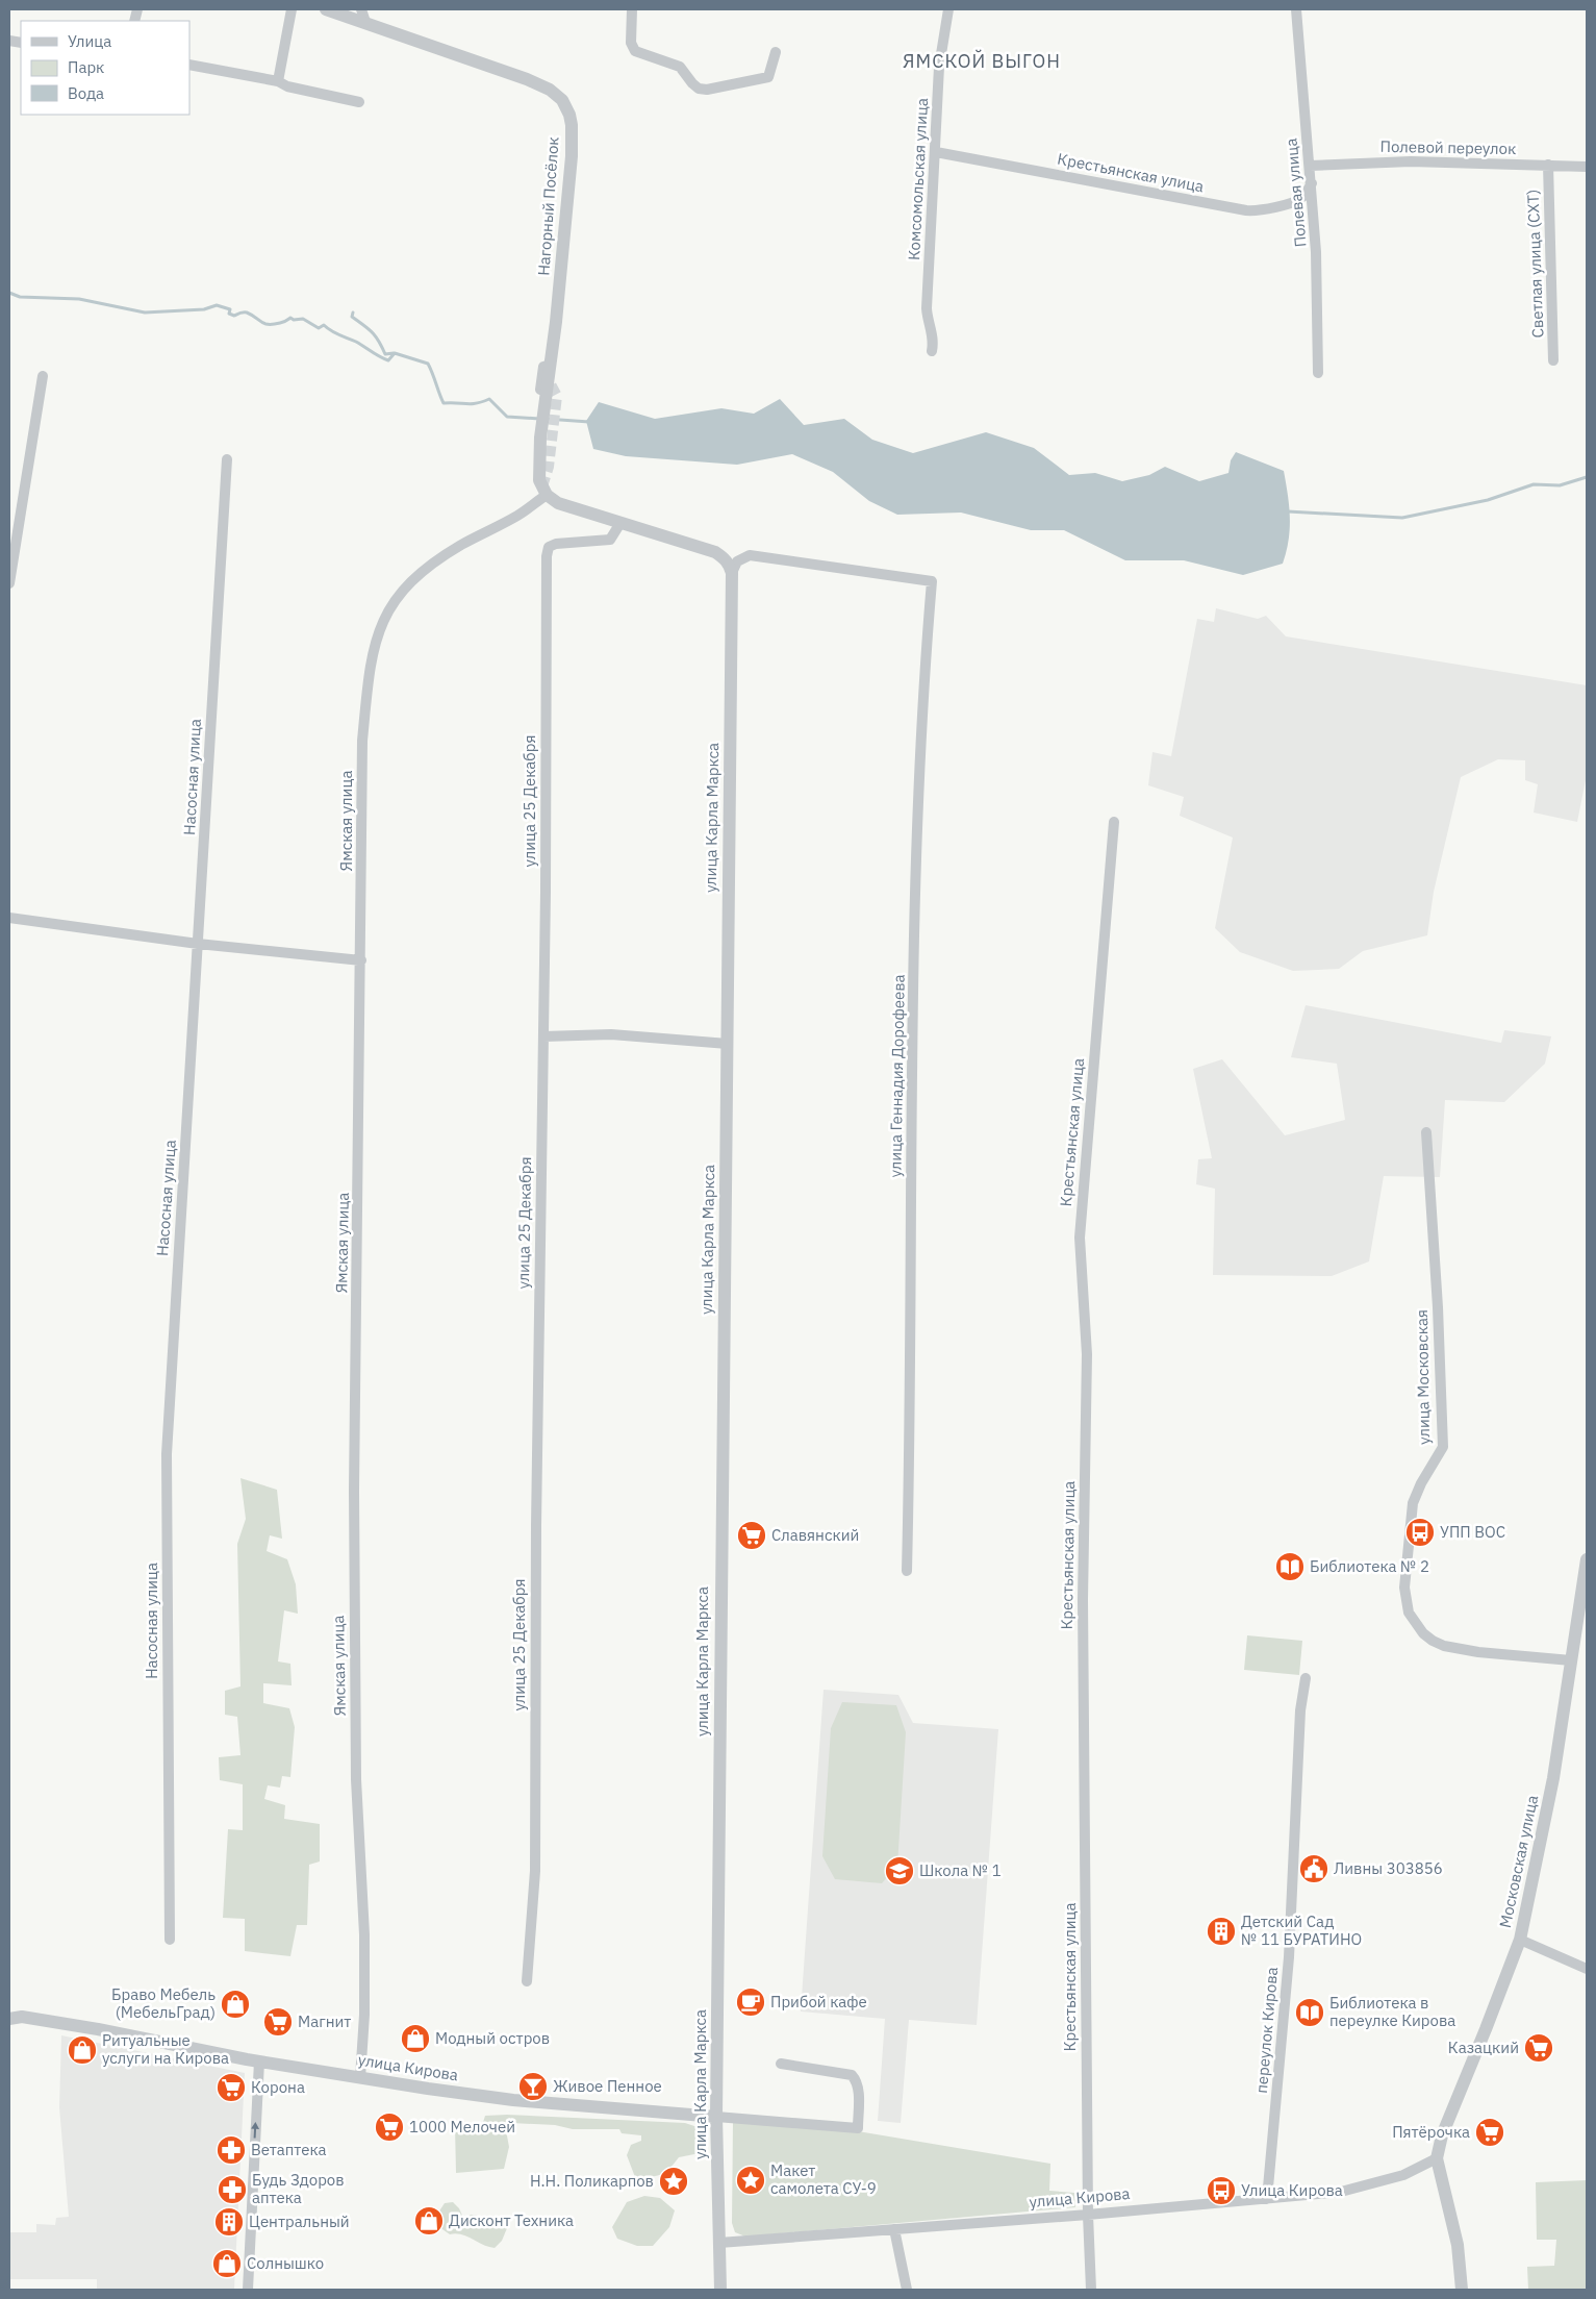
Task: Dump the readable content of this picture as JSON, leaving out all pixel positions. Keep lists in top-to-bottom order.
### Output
{
  "streets": {
    "street": [
      "Полевой переулок",
      "Крестьянская улица",
      "Комсомольская улица",
      "Полевая улица",
      "Нагорный Посёлок",
      "Светлая улица (СХТ)",
      "Насосная улица",
      "улица 25 Декабря",
      "улица Карла Маркса",
      "Ямская улица",
      "улица Геннадия Дорофеева",
      "улица Московская",
      "Московская улица",
      "переулок Кирова",
      "улица Кирова"
    ]
  },
  "crossings": [
    ["Полевой переулок", "Полевая улица"],
    ["Полевой переулок", "Светлая улица (СХТ)"],
    ["Крестьянская улица", "Комсомольская улица"],
    ["Крестьянская улица", "Полевая улица"],
    ["Крестьянская улица", "улица Кирова"],
    ["Нагорный Посёлок", "Ямская улица"],
    ["улица Карла Маркса", "улица Геннадия Дорофеева"],
    ["улица Карла Маркса", "улица Кирова"],
    ["Ямская улица", "улица Кирова"],
    ["улица Московская", "Московская улица"],
    ["Московская улица", "улица Кирова"],
    ["переулок Кирова", "улица Кирова"]
  ],
  "districts": ["ЯМСКОЙ ВЫГОН"],
  "places": {
    "bus stop": ["УПП ВОС", "Улица Кирова"],
    "supermarket": [
      "Славянский",
      "Магнит",
      "Казацкий",
      "Корона",
      "1000 Мелочей",
      "Пятёрочка"
    ],
    "library": ["Библиотека № 2", "Библиотека в переулке Кирова"],
    "public building": ["Ливны 303856"],
    "school or university": ["Школа № 1"],
    "building": ["Детский Сад № 11 БУРАТИНО", "Центральный"],
    "cafe": ["Прибой кафе"],
    "shop": [
      "Браво Мебель (МебельГрад)",
      "Модный остров",
      "Ритуальные услуги на Кирова",
      "Дисконт Техника",
      "Солнышко"
    ],
    "bar": ["Живое Пенное"],
    "pharmacy": ["Ветаптека", "Будь Здоров аптека"],
    "place": ["Макет самолета СУ-9", "Н.Н. Поликарпов"]
  },
  "legend": ["Улица", "Парк", "Вода"]
}
